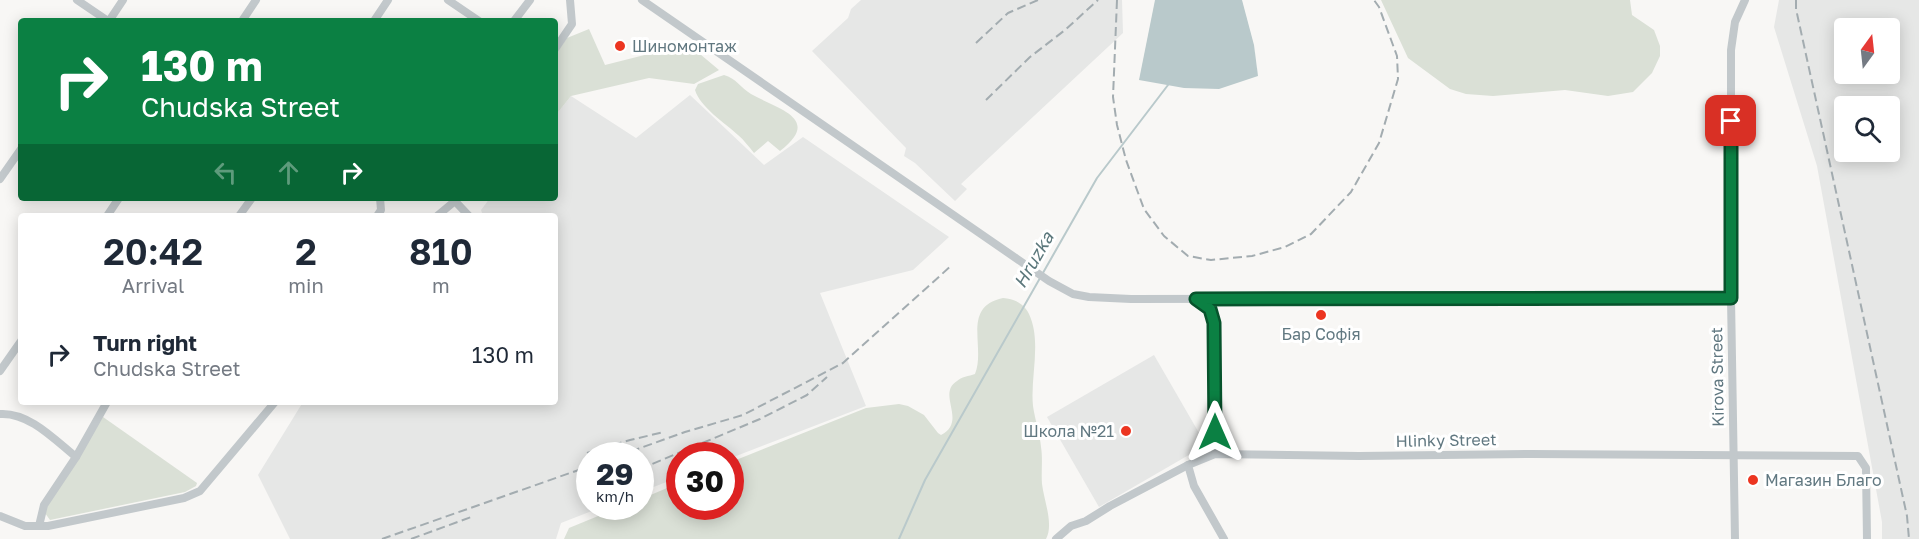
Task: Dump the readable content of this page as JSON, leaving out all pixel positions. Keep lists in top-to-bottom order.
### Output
{
  "streets": {
    "street": ["Kirova Street", "Hlinky Street"]
  },
  "crossings": [
    ["Kirova Street", "Hlinky Street"]
  ],
  "water": ["Hruzka"],
  "places": [
    "Шиномонтаж",
    "Бар Софія",
    "Школа №21",
    "Магазин Благо"
  ],
  "north": "top",
  "page": {
    "turn": ["130 m", "Chudska Street"],
    "eta": [
      "20:42",
      "Arrival",
      "2",
      "min",
      "810",
      "m"
    ],
    "list": [
      {
        "name": "Turn right",
        "note": "Chudska Street",
        "value": "130 m"
      }
    ],
    "speed": "29 km/h",
    "limit": "30"
  }
}
